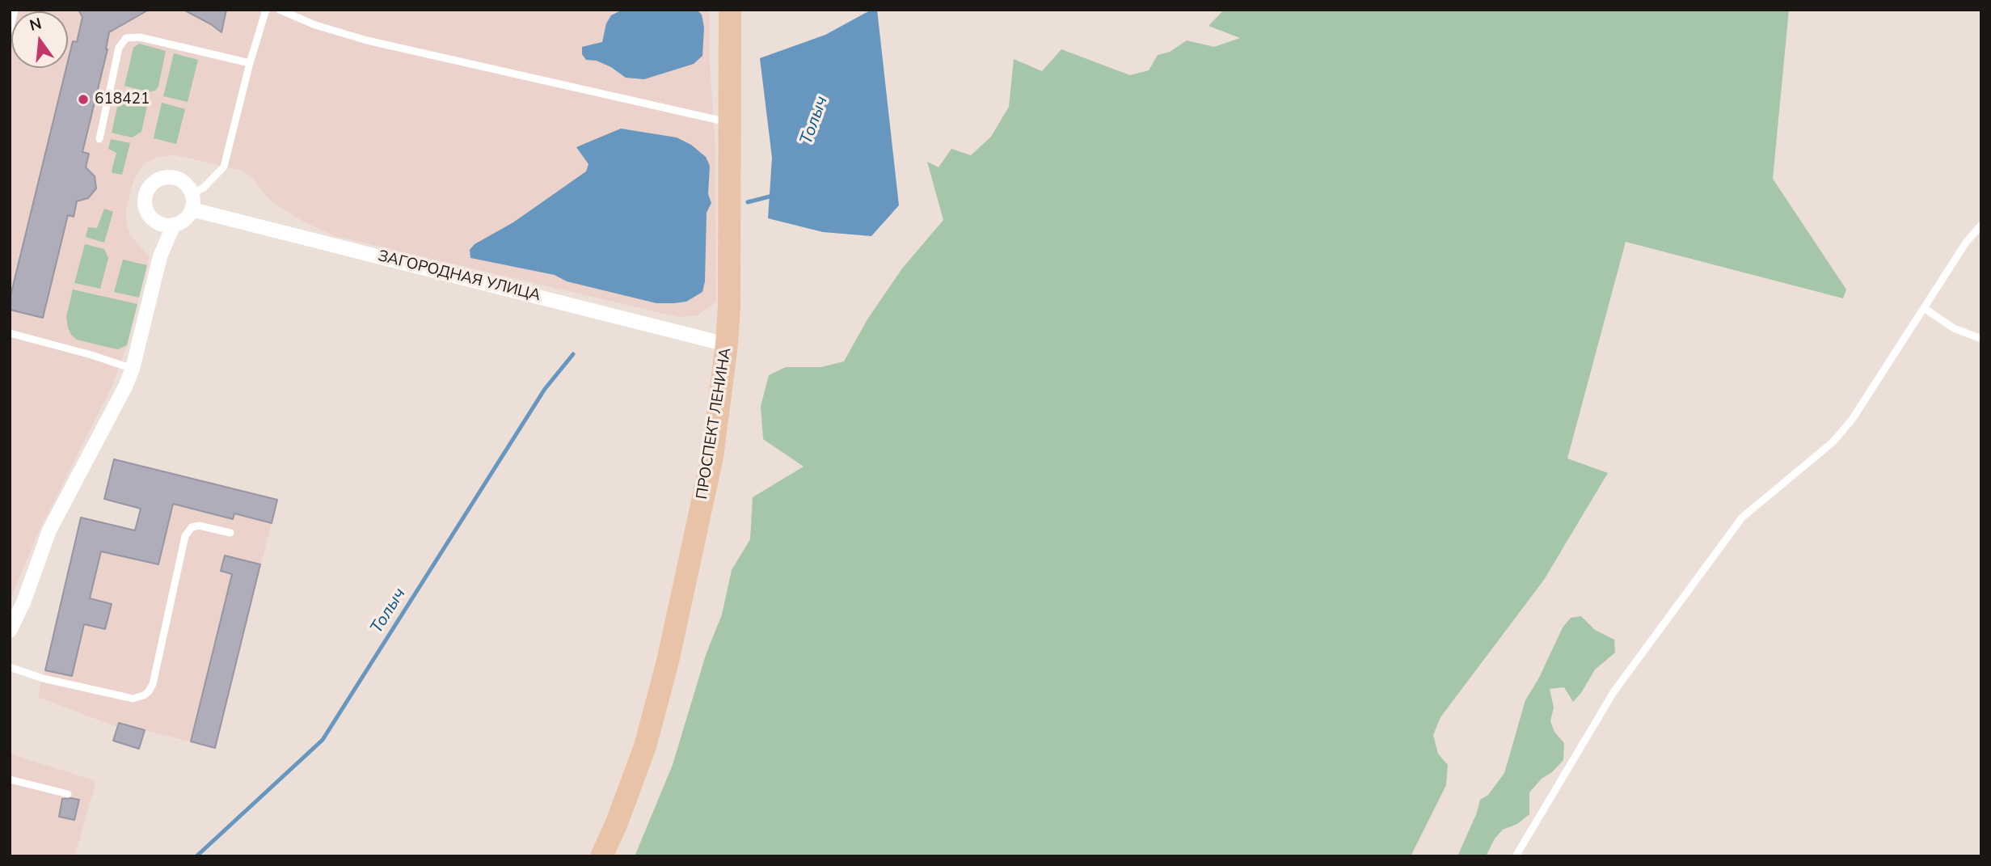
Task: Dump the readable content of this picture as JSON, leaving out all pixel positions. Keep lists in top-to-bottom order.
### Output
{
  "streets": {
    "main road": ["ПРОСПЕКТ ЛЕНИНА"],
    "street": ["ЗАГОРОДНАЯ УЛИЦА"]
  },
  "crossings": [
    ["ЗАГОРОДНАЯ УЛИЦА", "ПРОСПЕКТ ЛЕНИНА"]
  ],
  "water": ["Толыч"],
  "places": ["618421"],
  "north": "top"
}
